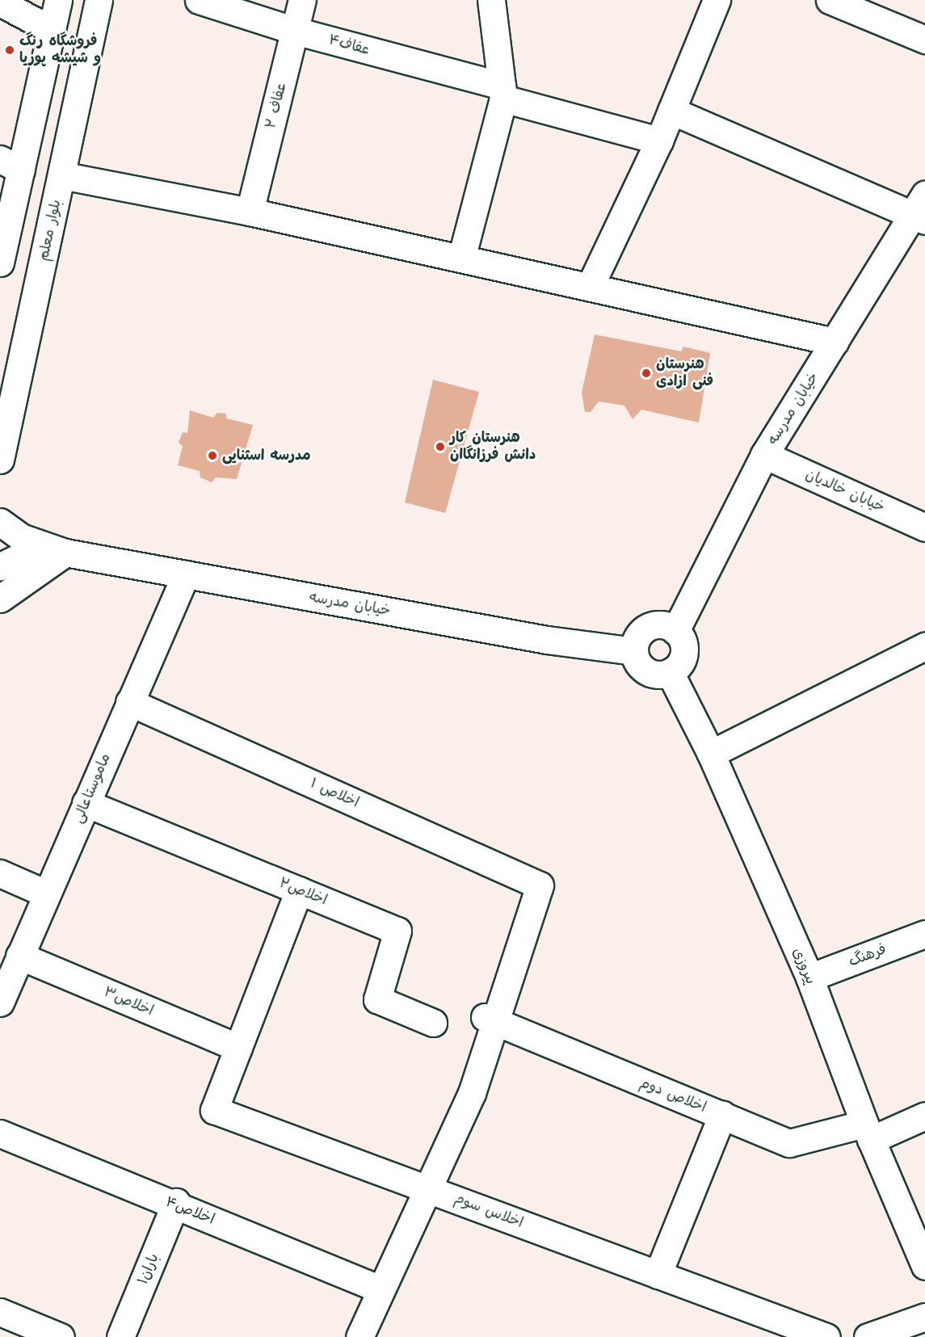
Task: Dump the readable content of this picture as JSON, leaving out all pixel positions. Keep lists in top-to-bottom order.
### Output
{
  "streets": {
    "street": [
      "عفاف۴",
      "عفاف ۲",
      "بلوار معلم",
      "خیابان مدرسه",
      "خیابان خالدیان",
      "ماموستاعالی",
      "اخلاص ۱",
      "اخلاص۲",
      "فرهنگ",
      "پیروزی",
      "اخلاص۳",
      "اخلاص دوم",
      "اخلاص۴",
      "اخلاس سوم",
      "باران۱"
    ]
  },
  "crossings": [
    ["عفاف۴", "عفاف ۲"],
    ["خیابان مدرسه", "خیابان خالدیان"],
    ["خیابان مدرسه", "ماموستاعالی"],
    ["خیابان مدرسه", "پیروزی"],
    ["ماموستاعالی", "اخلاص ۱"],
    ["ماموستاعالی", "اخلاص۲"],
    ["ماموستاعالی", "اخلاص۳"],
    ["اخلاص ۱", "اخلاص دوم"],
    ["فرهنگ", "پیروزی"],
    ["پیروزی", "اخلاص دوم"],
    ["اخلاص۳", "اخلاس سوم"],
    ["اخلاص۴", "باران۱"]
  ],
  "places": [
    "فروشگاه رنگ و شیشه پوریا",
    "هنرستان فنی ازادی",
    "هنرستان کار دانش فرزانگاان",
    "مدرسه اسثنایی"
  ]
}
